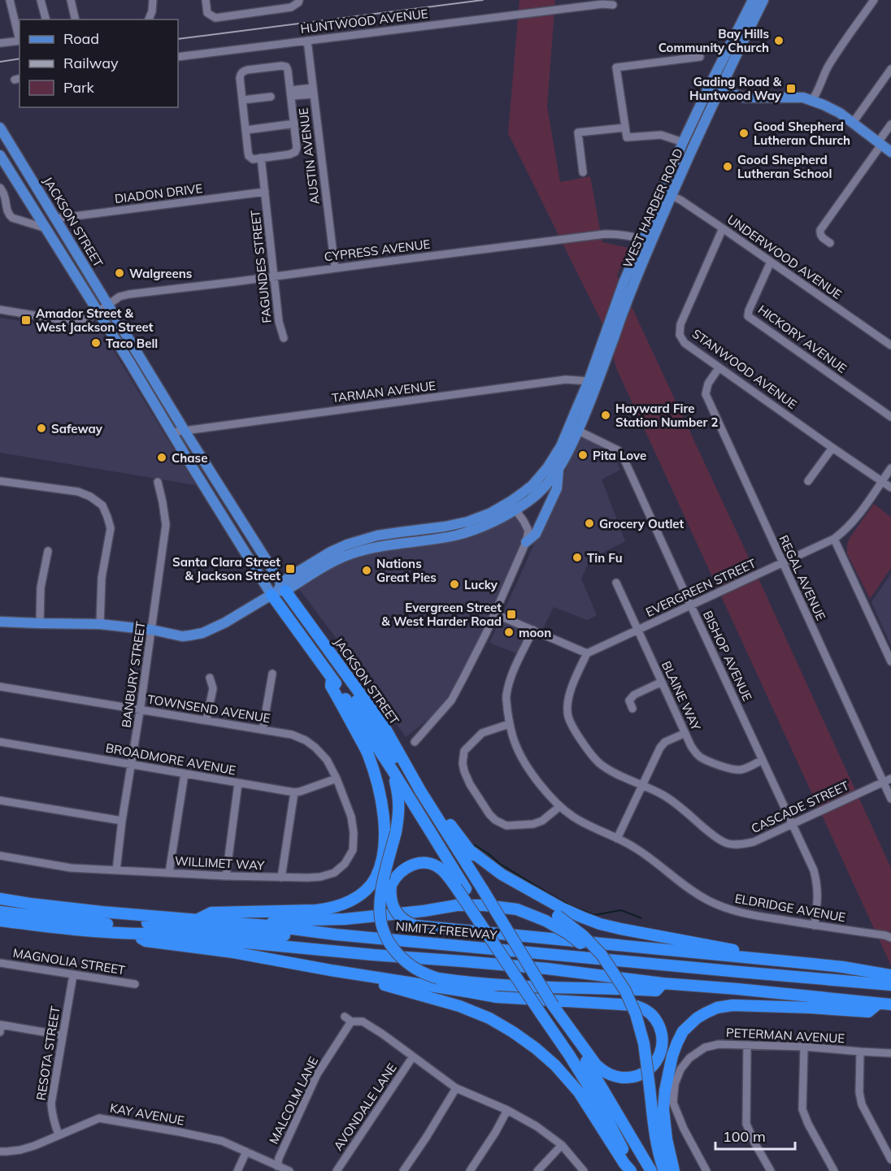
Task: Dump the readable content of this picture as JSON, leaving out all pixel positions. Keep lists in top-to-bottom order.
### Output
{
  "streets": {
    "highway": ["JACKSON STREET", "NIMITZ FREEWAY"],
    "main road": ["WEST HARDER ROAD"],
    "street": [
      "HUNTWOOD AVENUE",
      "AUSTIN AVENUE",
      "DIADON DRIVE",
      "CYPRESS AVENUE",
      "UNDERWOOD AVENUE",
      "FAGUNDES STREET",
      "HICKORY AVENUE",
      "STANWOOD AVENUE",
      "TARMAN AVENUE",
      "REGAL AVENUE",
      "EVERGREEN STREET",
      "BISHOP AVENUE",
      "BANBURY STREET",
      "BLAINE WAY",
      "TOWNSEND AVENUE",
      "BROADMORE AVENUE",
      "CASCADE STREET",
      "WILLIMET WAY",
      "ELDRIDGE AVENUE",
      "MAGNOLIA STREET",
      "PETERMAN AVENUE",
      "RESOTA STREET",
      "MALCOLM LANE",
      "AVONDALE LANE",
      "KAY AVENUE"
    ]
  },
  "crossings": [
    ["HUNTWOOD AVENUE", "AUSTIN AVENUE"],
    ["AUSTIN AVENUE", "CYPRESS AVENUE"],
    ["DIADON DRIVE", "JACKSON STREET"],
    ["DIADON DRIVE", "FAGUNDES STREET"],
    ["WEST HARDER ROAD", "CYPRESS AVENUE"],
    ["WEST HARDER ROAD", "UNDERWOOD AVENUE"],
    ["WEST HARDER ROAD", "TARMAN AVENUE"],
    ["WEST HARDER ROAD", "BISHOP AVENUE"],
    ["JACKSON STREET", "CYPRESS AVENUE"],
    ["JACKSON STREET", "TARMAN AVENUE"],
    ["CYPRESS AVENUE", "FAGUNDES STREET"],
    ["UNDERWOOD AVENUE", "HICKORY AVENUE"],
    ["UNDERWOOD AVENUE", "STANWOOD AVENUE"],
    ["STANWOOD AVENUE", "REGAL AVENUE"],
    ["STANWOOD AVENUE", "EVERGREEN STREET"],
    ["REGAL AVENUE", "EVERGREEN STREET"],
    ["REGAL AVENUE", "CASCADE STREET"],
    ["EVERGREEN STREET", "BISHOP AVENUE"],
    ["EVERGREEN STREET", "BLAINE WAY"],
    ["EVERGREEN STREET", "CASCADE STREET"],
    ["BISHOP AVENUE", "BLAINE WAY"],
    ["BISHOP AVENUE", "CASCADE STREET"],
    ["BISHOP AVENUE", "ELDRIDGE AVENUE"],
    ["BANBURY STREET", "TOWNSEND AVENUE"],
    ["BANBURY STREET", "BROADMORE AVENUE"],
    ["BANBURY STREET", "WILLIMET WAY"],
    ["TOWNSEND AVENUE", "BROADMORE AVENUE"],
    ["TOWNSEND AVENUE", "WILLIMET WAY"],
    ["BROADMORE AVENUE", "WILLIMET WAY"],
    ["MAGNOLIA STREET", "RESOTA STREET"],
    ["RESOTA STREET", "KAY AVENUE"],
    ["MALCOLM LANE", "AVONDALE LANE"],
    ["MALCOLM LANE", "KAY AVENUE"]
  ],
  "places": {
    "other": [
      "Bay Hills Community Church",
      "Good Shepherd Lutheran Church",
      "Good Shepherd Lutheran School",
      "Walgreens",
      "Taco Bell",
      "Hayward Fire Station Number 2",
      "Safeway",
      "Pita Love",
      "Chase",
      "Grocery Outlet",
      "Tin Fu",
      "Nations Great Pies",
      "Lucky",
      "moon"
    ],
    "transit": [
      "Gading Road & Huntwood Way",
      "Amador Street & West Jackson Street",
      "Santa Clara Street & Jackson Street",
      "Evergreen Street & West Harder Road"
    ]
  },
  "legend": ["Road", "Railway", "Park"],
  "scale_bar": "100 m"
}
